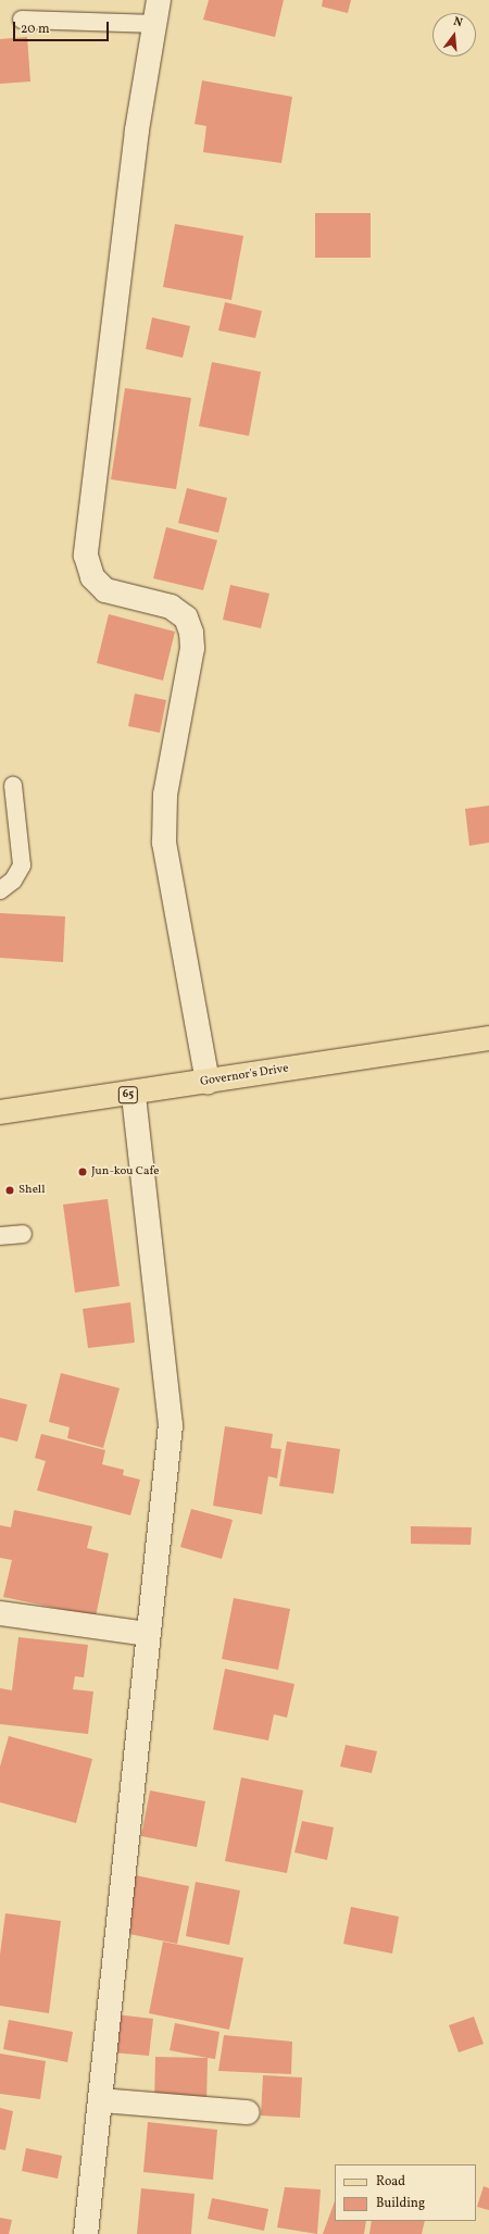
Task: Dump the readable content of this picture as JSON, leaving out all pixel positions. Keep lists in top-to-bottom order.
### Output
{
  "streets": {
    "main road": ["Governor's Drive", "65"]
  },
  "places": ["Jun-kou Cafe", "Shell"],
  "legend": ["Road", "Building"],
  "scale_bar": "20 m",
  "north": "top"
}
